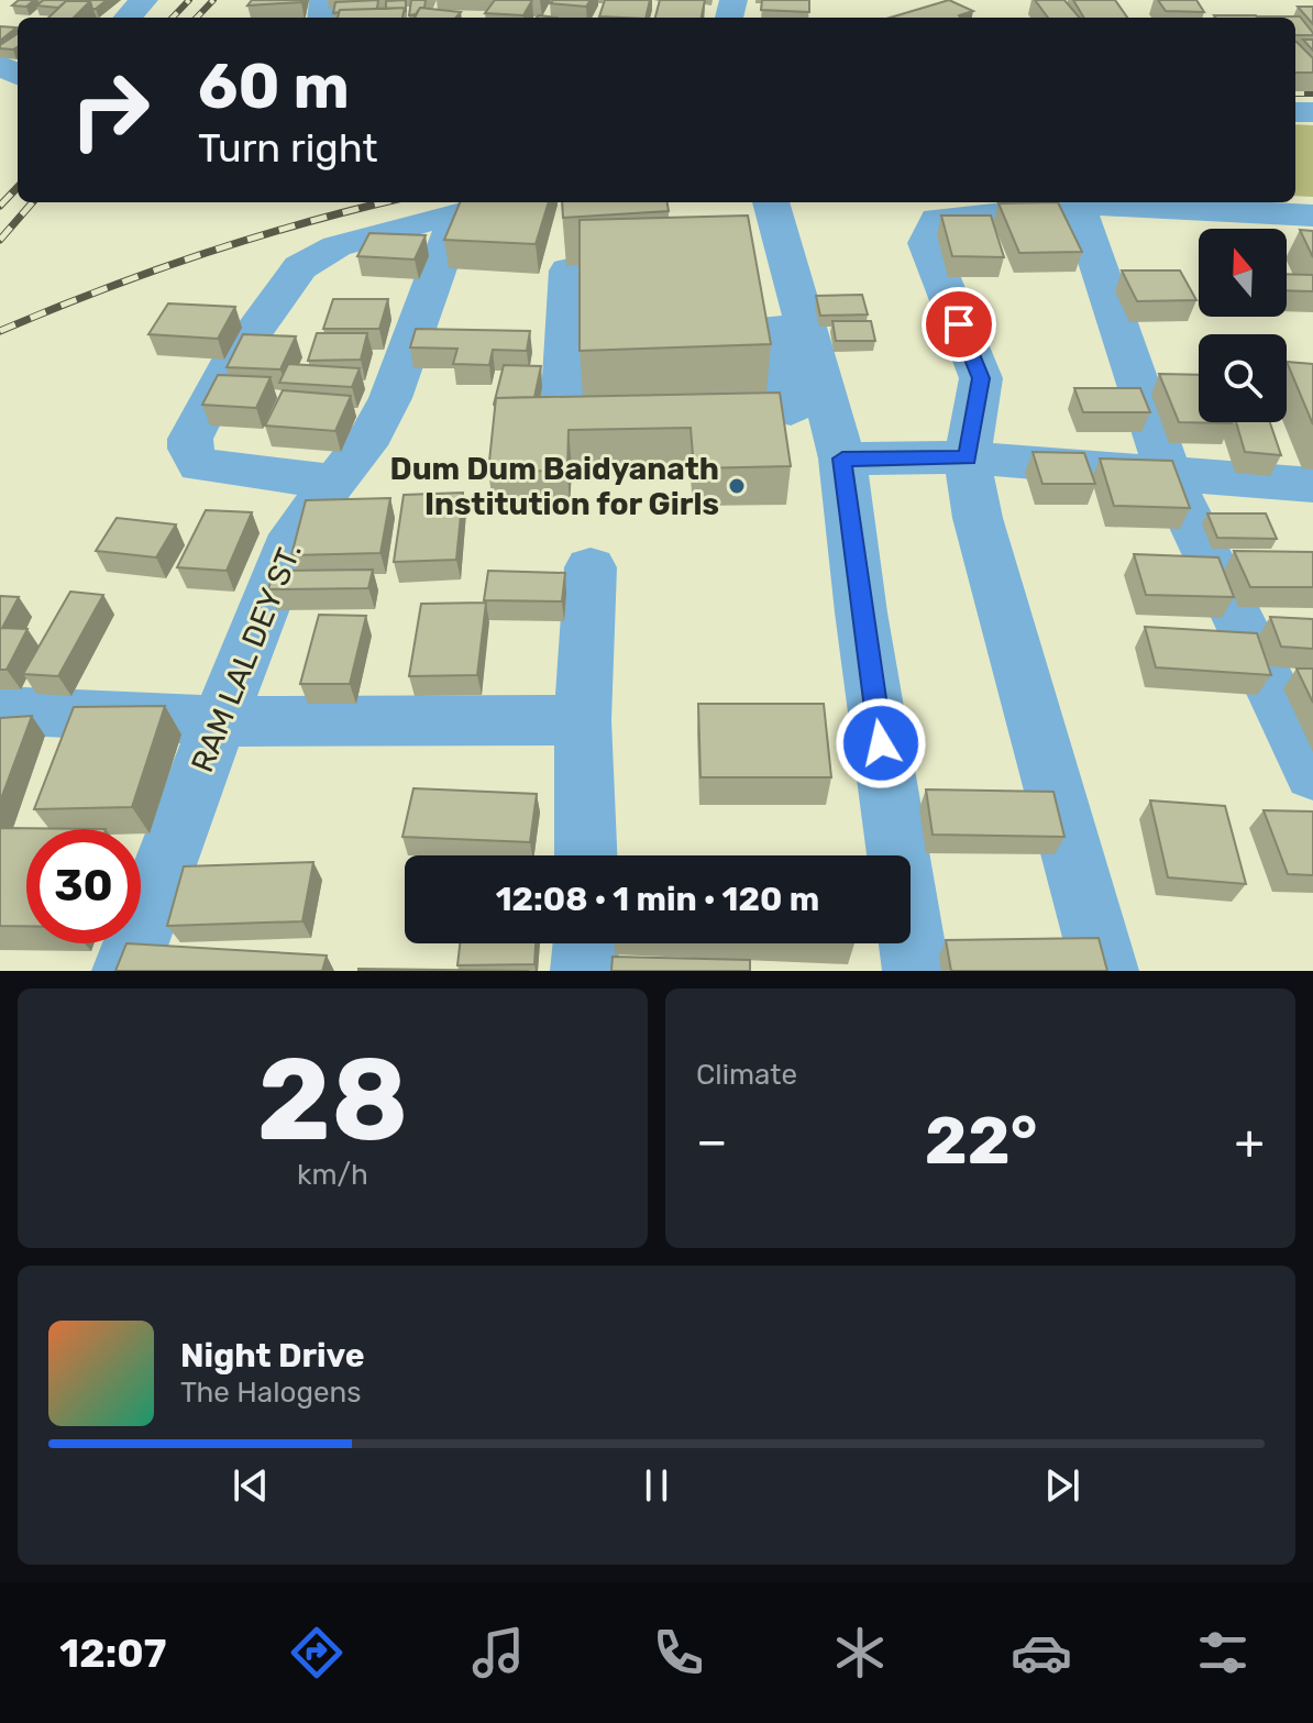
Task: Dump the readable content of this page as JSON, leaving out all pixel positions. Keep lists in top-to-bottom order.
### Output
{
  "streets": {
    "street": ["RAM LAL DEY ST."]
  },
  "places": ["Dum Dum Baidyanath Institution for Girls"],
  "north": "top",
  "page": {
    "turn": ["60 m", "Turn right"],
    "limit": "30",
    "trip": "12:08 · 1 min · 120 m",
    "tile": [
      ["28", "km/h"],
      "Climate"
    ],
    "heat": ["−", "22°", "+"],
    "song": ["Night Drive", "The Halogens"],
    "tabs": "12:07"
  }
}
